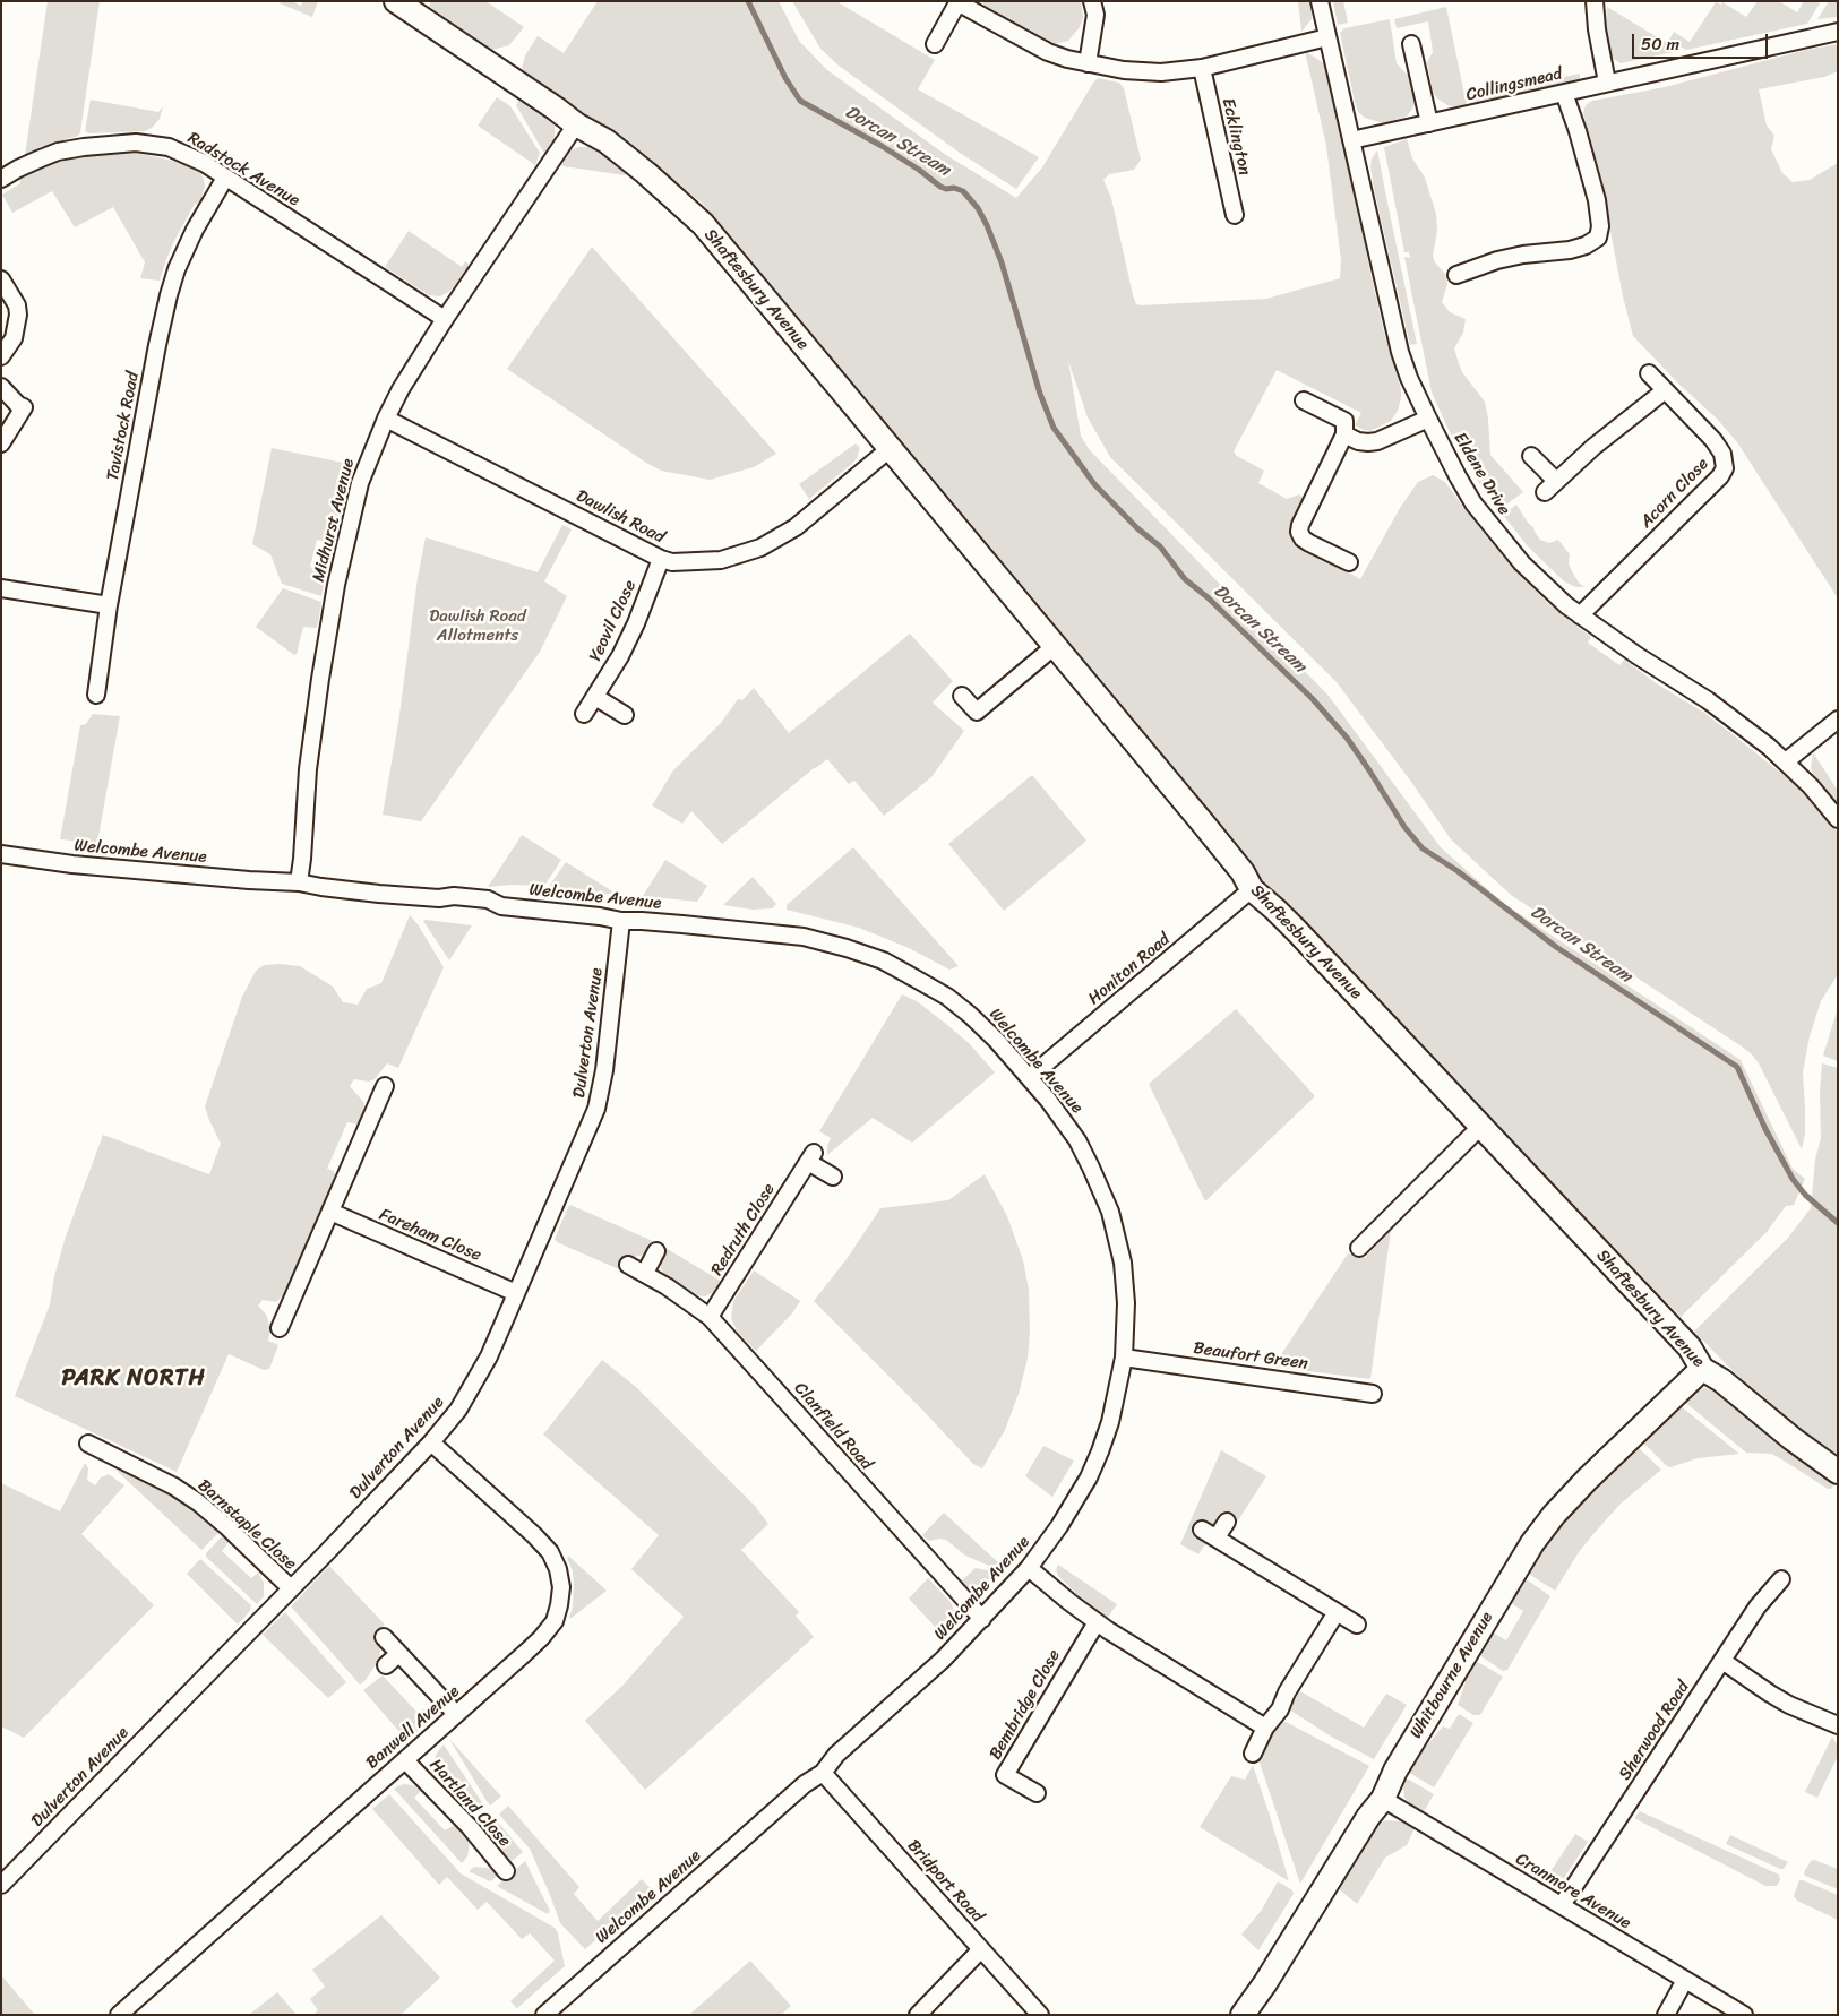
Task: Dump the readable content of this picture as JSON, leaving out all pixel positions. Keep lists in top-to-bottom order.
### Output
{
  "streets": {
    "street": [
      "Collingsmead",
      "Ecklington",
      "Radstock Avenue",
      "Shaftesbury Avenue",
      "Tavistock Road",
      "Eldene Drive",
      "Acorn Close",
      "Dawlish Road",
      "Midhurst Avenue",
      "Yeovil Close",
      "Welcombe Avenue",
      "Honiton Road",
      "Dulverton Avenue",
      "Redruth Close",
      "Fareham Close",
      "Beaufort Green",
      "Clanfield Road",
      "Barnstaple Close",
      "Whitbourne Avenue",
      "Bembridge Close",
      "Banwell Avenue",
      "Sherwood Road",
      "Hartland Close",
      "Bridport Road",
      "Cranmore Avenue"
    ]
  },
  "crossings": [
    ["Collingsmead", "Eldene Drive"],
    ["Radstock Avenue", "Tavistock Road"],
    ["Radstock Avenue", "Midhurst Avenue"],
    ["Shaftesbury Avenue", "Dawlish Road"],
    ["Shaftesbury Avenue", "Midhurst Avenue"],
    ["Shaftesbury Avenue", "Honiton Road"],
    ["Shaftesbury Avenue", "Whitbourne Avenue"],
    ["Eldene Drive", "Acorn Close"],
    ["Dawlish Road", "Midhurst Avenue"],
    ["Dawlish Road", "Yeovil Close"],
    ["Midhurst Avenue", "Welcombe Avenue"],
    ["Welcombe Avenue", "Honiton Road"],
    ["Welcombe Avenue", "Dulverton Avenue"],
    ["Welcombe Avenue", "Beaufort Green"],
    ["Welcombe Avenue", "Clanfield Road"],
    ["Welcombe Avenue", "Bridport Road"],
    ["Dulverton Avenue", "Fareham Close"],
    ["Dulverton Avenue", "Barnstaple Close"],
    ["Dulverton Avenue", "Banwell Avenue"],
    ["Redruth Close", "Clanfield Road"],
    ["Whitbourne Avenue", "Cranmore Avenue"],
    ["Banwell Avenue", "Hartland Close"],
    ["Sherwood Road", "Cranmore Avenue"]
  ],
  "districts": ["PARK NORTH"],
  "water": ["Dorcan Stream"],
  "parks": ["Dawlish Road Allotments"],
  "scale_bar": "50 m"
}
